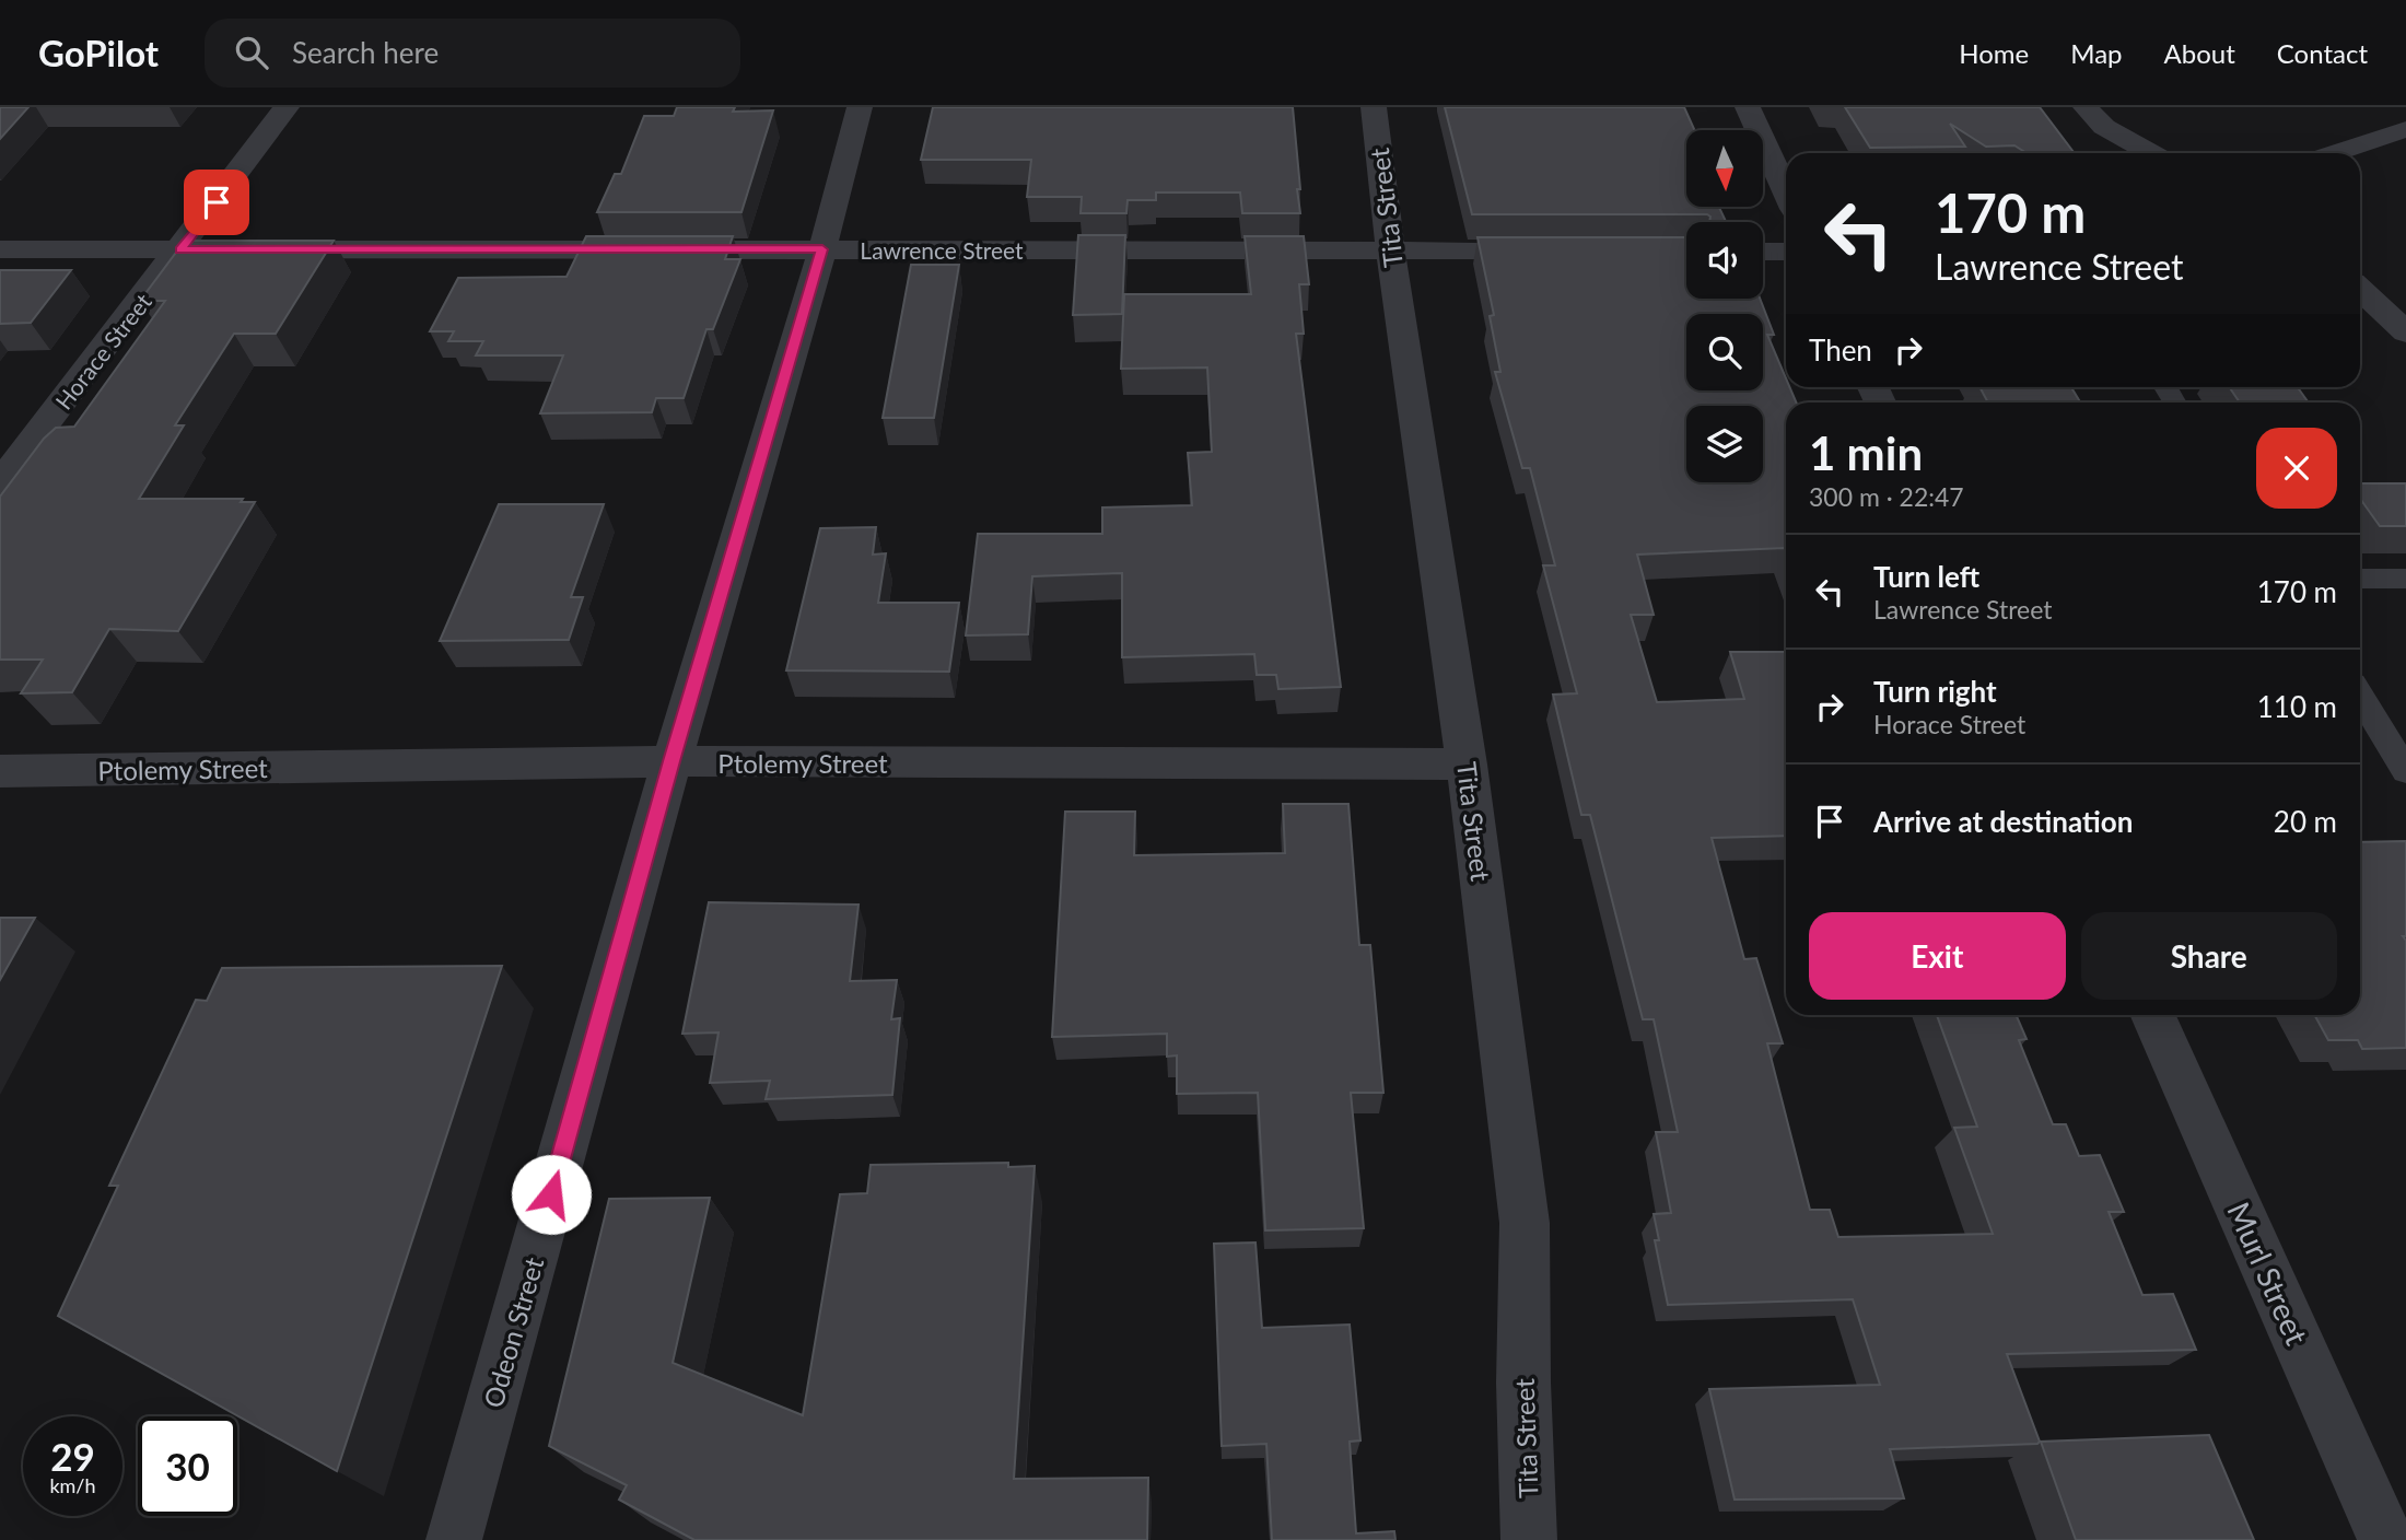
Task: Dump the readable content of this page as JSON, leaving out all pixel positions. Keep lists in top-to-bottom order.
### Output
{
  "streets": {
    "street": [
      "Tita Street",
      "Lawrence Street",
      "Horace Street",
      "Ptolemy Street",
      "Murl Street",
      "Odeon Street"
    ]
  },
  "crossings": [
    ["Tita Street", "Lawrence Street"],
    ["Tita Street", "Ptolemy Street"],
    ["Lawrence Street", "Horace Street"],
    ["Lawrence Street", "Odeon Street"],
    ["Ptolemy Street", "Odeon Street"]
  ],
  "north": "bottom",
  "page": {
    "header": "GoPilot",
    "search": "Search here",
    "nav": [
      "Home",
      "Map",
      "About",
      "Contact"
    ],
    "turn": ["170 m", "Lawrence Street"],
    "then": "Then",
    "heading": ["1 min", "300 m · 22:47"],
    "list": [
      {
        "name": "Turn left",
        "note": "Lawrence Street",
        "value": "170 m"
      },
      {
        "name": "Turn right",
        "note": "Horace Street",
        "value": "110 m"
      },
      {
        "name": "Arrive at destination",
        "value": "20 m"
      }
    ],
    "buttons": ["Exit", "Share"],
    "speed": "29 km/h",
    "limit": "30"
  }
}
